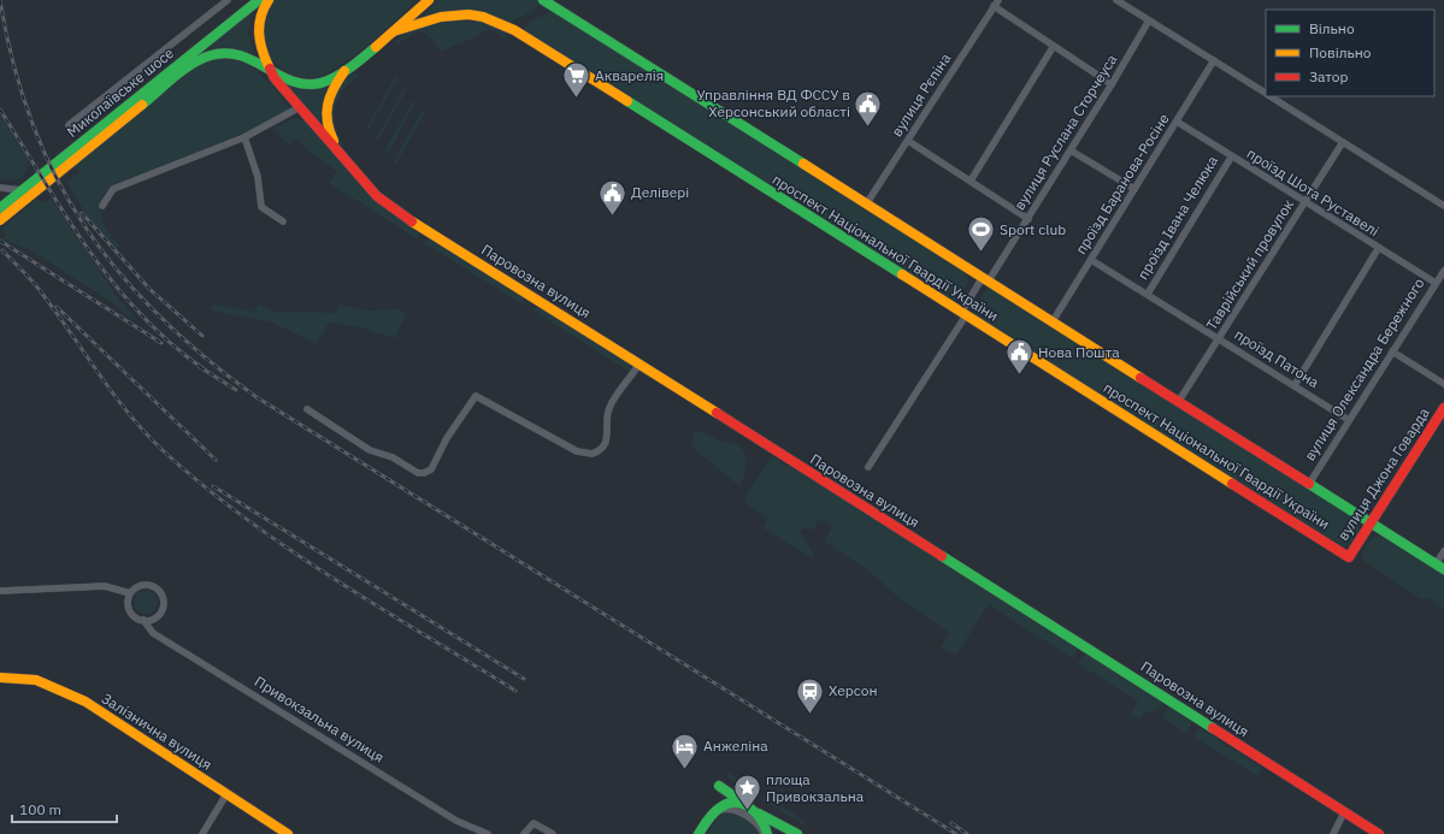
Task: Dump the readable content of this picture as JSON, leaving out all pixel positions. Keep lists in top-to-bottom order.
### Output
{
  "streets": {
    "street": [
      "Миколаївське шосе",
      "вулиця Рєпіна",
      "вулиця Руслана Сторчеуса",
      "проїзд Баранова-Росіне",
      "проїзд Шота Руставелі",
      "проїзд Івана Челюка",
      "проспект Національної Гвардії України",
      "Таврійський провулок",
      "Паровозна вулиця",
      "проїзд Патона",
      "вулиця Олександра Бережного",
      "вулиця Джона Говарда",
      "Привокзальна вулиця",
      "Залізнична вулиця"
    ]
  },
  "crossings": [
    ["Миколаївське шосе", "Паровозна вулиця"],
    ["вулиця Рєпіна", "проспект Національної Гвардії України"],
    ["вулиця Руслана Сторчеуса", "проспект Національної Гвардії України"],
    ["проїзд Баранова-Росіне", "проїзд Шота Руставелі"],
    ["проїзд Баранова-Росіне", "проспект Національної Гвардії України"],
    ["проїзд Баранова-Росіне", "проїзд Патона"],
    ["проїзд Шота Руставелі", "проїзд Івана Челюка"],
    ["проїзд Шота Руставелі", "Таврійський провулок"],
    ["проїзд Шота Руставелі", "вулиця Олександра Бережного"],
    ["проїзд Івана Челюка", "проїзд Патона"],
    ["проспект Національної Гвардії України", "Таврійський провулок"],
    ["проспект Національної Гвардії України", "вулиця Олександра Бережного"],
    ["проспект Національної Гвардії України", "вулиця Джона Говарда"],
    ["Таврійський провулок", "проїзд Патона"],
    ["проїзд Патона", "вулиця Олександра Бережного"]
  ],
  "places": {
    "supermarket": ["Акварелія"],
    "public building": ["Управління ВД ФССУ в Херсонський області", "Делівері", "Нова Пошта"],
    "sports": ["Sport club"],
    "station": ["Херсон"],
    "hotel": ["Анжеліна"],
    "place": ["площа Привокзальна"]
  },
  "legend": ["Вільно", "Повільно", "Затор"],
  "scale_bar": "100 m"
}
